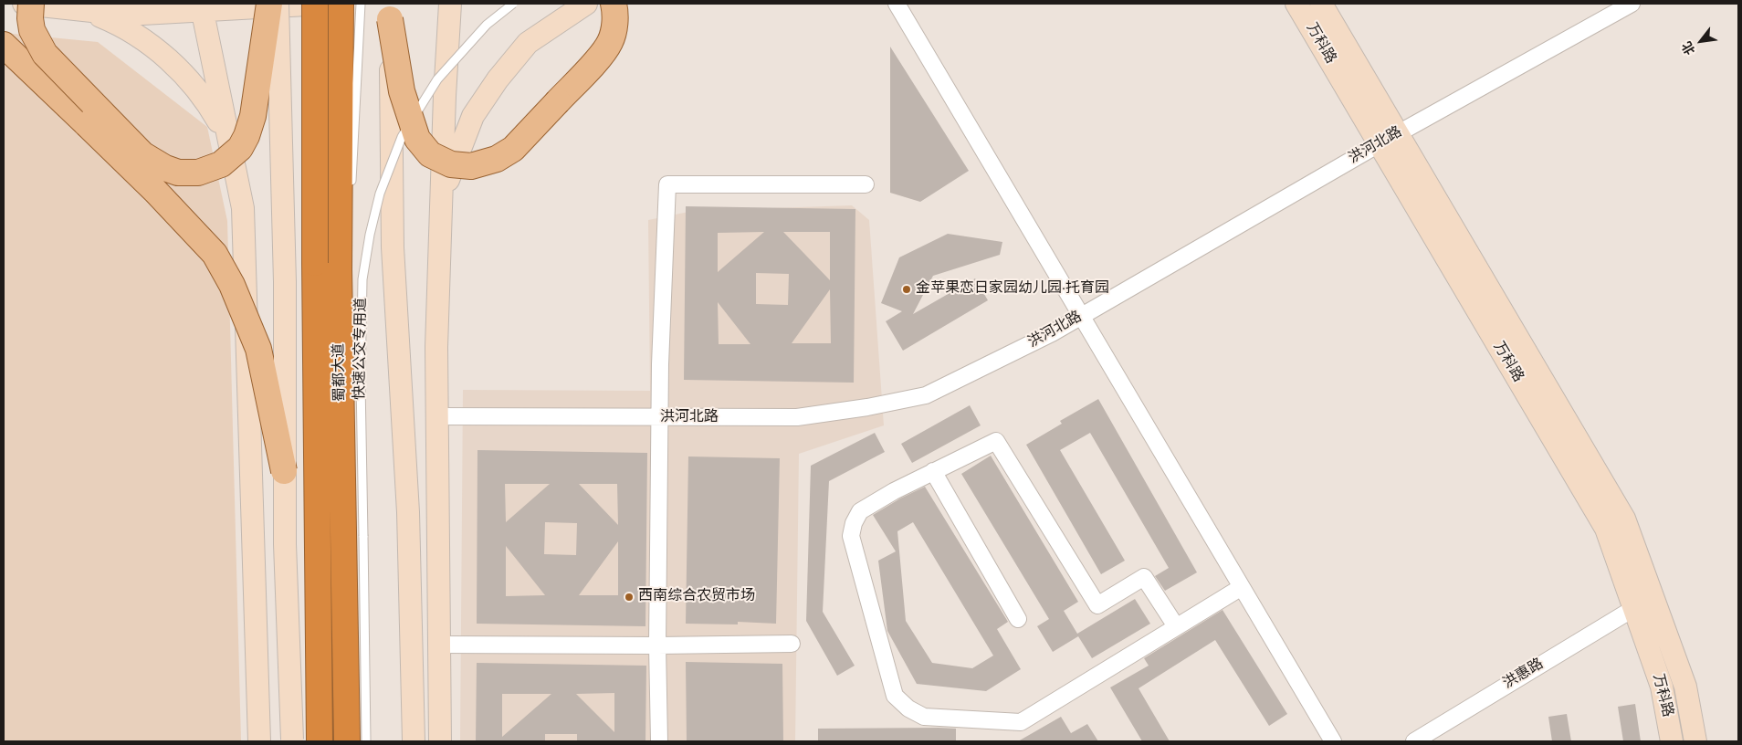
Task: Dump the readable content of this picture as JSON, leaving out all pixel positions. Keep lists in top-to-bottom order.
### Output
{
  "streets": {
    "highway": ["蜀都大道"],
    "main road": ["万科路"],
    "street": ["洪河北路", "洪惠路"],
    "lane": ["快速公交专用道"]
  },
  "crossings": [
    ["万科路", "洪河北路"],
    ["万科路", "洪惠路"]
  ],
  "places": ["金苹果恋日家园幼儿园·托育园", "西南综合农贸市场"],
  "north": "bottom left"
}
